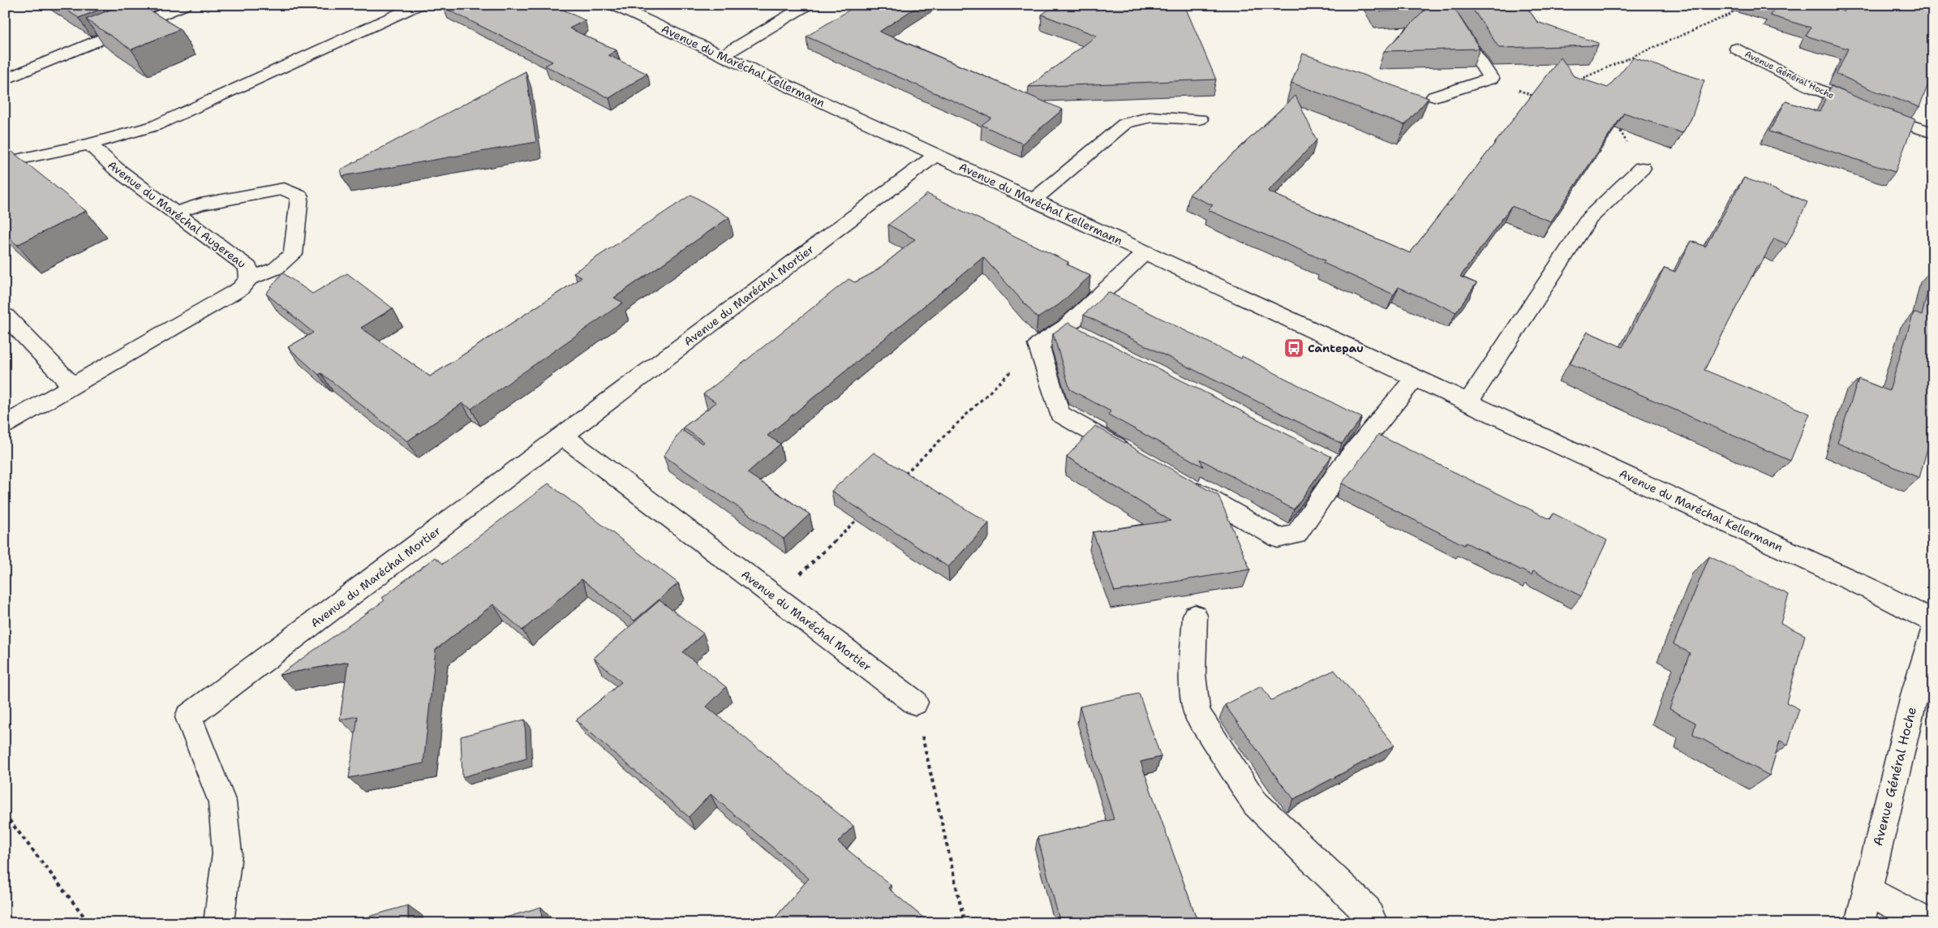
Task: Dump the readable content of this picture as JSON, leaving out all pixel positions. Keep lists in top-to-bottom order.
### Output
{
  "streets": {
    "street": [
      "Avenue du Maréchal Kellermann",
      "Avenue Général Hoche",
      "Avenue du Maréchal Augereau",
      "Avenue du Maréchal Mortier"
    ]
  },
  "crossings": [
    ["Avenue du Maréchal Kellermann", "Avenue du Maréchal Mortier"]
  ],
  "places": {
    "bus stop": ["Cantepau"]
  }
}
